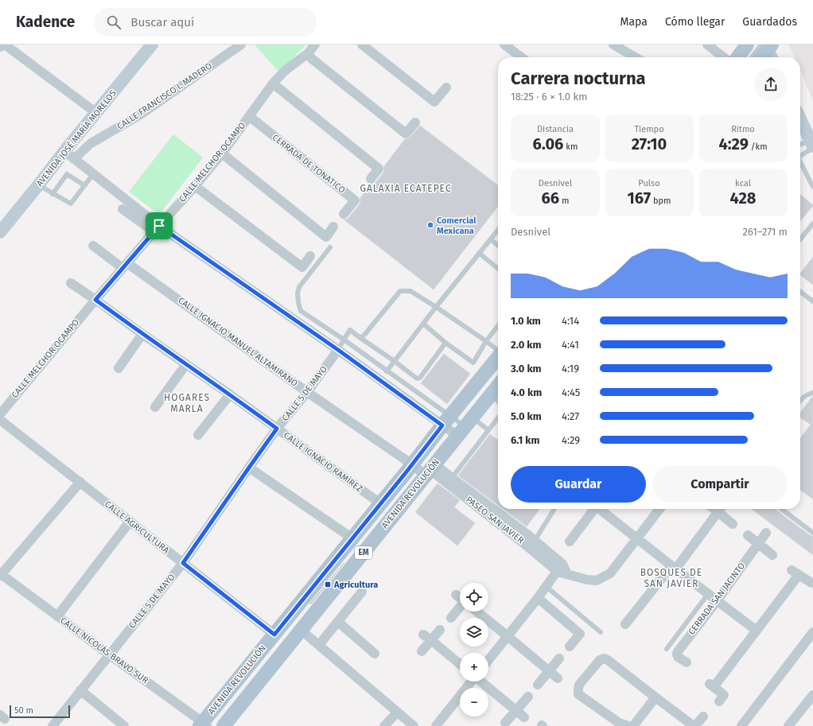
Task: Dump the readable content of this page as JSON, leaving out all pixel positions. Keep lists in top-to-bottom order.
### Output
{
  "streets": {
    "main road": ["AVENIDA JOSÉ MARÍA MORELOS", "AVENIDA REVOLUCIÓN", "EM"],
    "street": [
      "CALLE FRANCISCO I. MADERO",
      "CALLE MELCHOR OCAMPO",
      "CERRADA DE TONATICO",
      "CALLE IGNACIO MANUEL ALTAMIRANO",
      "CALLE 5 DE MAYO",
      "CALLE IGNACIO RAMÍREZ",
      "PASEO SAN JAVIER",
      "CALLE AGRICULTURA",
      "CERRADA SAN JACINTO",
      "CALLE NICOLÁS BRAVO SUR"
    ]
  },
  "crossings": [
    ["CALLE MELCHOR OCAMPO", "CERRADA DE TONATICO"],
    ["CALLE MELCHOR OCAMPO", "CALLE IGNACIO MANUEL ALTAMIRANO"],
    ["CALLE MELCHOR OCAMPO", "CALLE IGNACIO RAMÍREZ"],
    ["CALLE IGNACIO MANUEL ALTAMIRANO", "CALLE 5 DE MAYO"],
    ["CALLE IGNACIO MANUEL ALTAMIRANO", "AVENIDA REVOLUCIÓN"],
    ["CALLE IGNACIO MANUEL ALTAMIRANO", "PASEO SAN JAVIER"],
    ["CALLE 5 DE MAYO", "CALLE IGNACIO RAMÍREZ"],
    ["CALLE 5 DE MAYO", "CALLE AGRICULTURA"],
    ["CALLE 5 DE MAYO", "CALLE NICOLÁS BRAVO SUR"],
    ["CALLE IGNACIO RAMÍREZ", "AVENIDA REVOLUCIÓN"],
    ["AVENIDA REVOLUCIÓN", "PASEO SAN JAVIER"],
    ["AVENIDA REVOLUCIÓN", "CALLE AGRICULTURA"],
    ["AVENIDA REVOLUCIÓN", "CALLE NICOLÁS BRAVO SUR"]
  ],
  "districts": ["GALAXIA ECATEPEC", "HOGARES MARLA", "BOSQUES DE SAN JAVIER"],
  "places": {
    "other": ["Comercial Mexicana"],
    "transit": ["Agricultura"]
  },
  "scale_bar": "50 m",
  "page": {
    "header": "Kadence",
    "search": "Buscar aquí",
    "nav": ["Mapa", "Cómo llegar", "Guardados"],
    "heading": ["Carrera nocturna", "18:25 · 6 × 1.0 km"],
    "stats": [
      ["Distancia", "6.06 km"],
      ["Tiempo", "27:10"],
      ["Ritmo", "4:29 /km"],
      ["Desnivel", "66 m"],
      ["Pulso", "167 bpm"],
      ["kcal", "428"]
    ],
    "chart": ["Desnivel", "261–271 m"],
    "list": [
      {
        "name": "1.0 km",
        "note": "4:14"
      },
      {
        "name": "2.0 km",
        "note": "4:41"
      },
      {
        "name": "3.0 km",
        "note": "4:19"
      },
      {
        "name": "4.0 km",
        "note": "4:45"
      },
      {
        "name": "5.0 km",
        "note": "4:27"
      },
      {
        "name": "6.1 km",
        "note": "4:29"
      }
    ],
    "buttons": ["Guardar", "Compartir"],
    "map_buttons": ["+", "−"],
    "scale": "50 m"
  }
}
